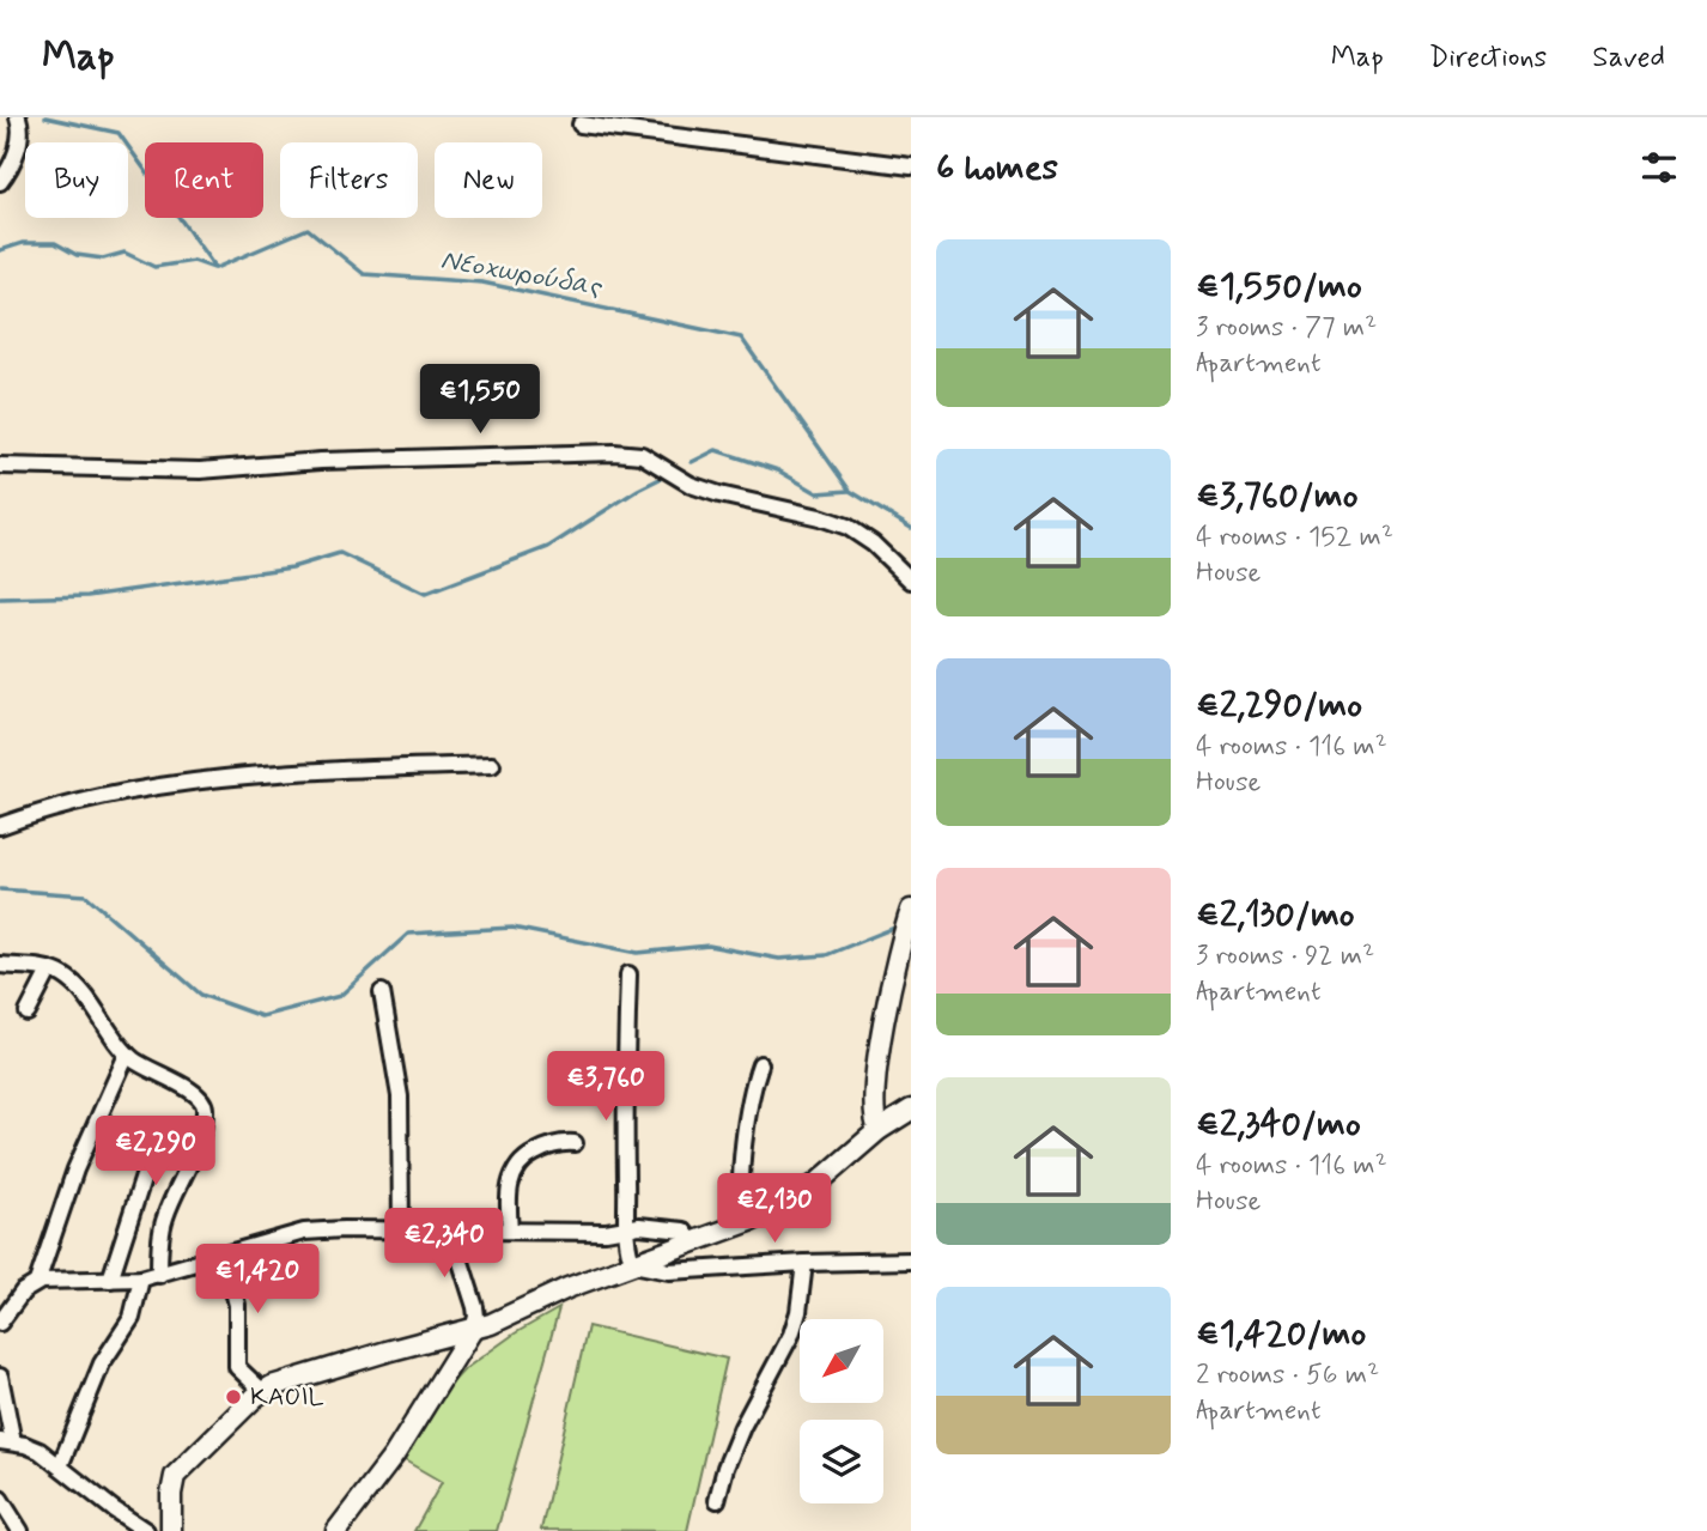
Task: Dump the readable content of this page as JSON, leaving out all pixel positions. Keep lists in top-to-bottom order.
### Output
{
  "water": ["Νεοχωρούδας"],
  "places": ["KAOIL"],
  "north": "bottom left",
  "page": {
    "header": "Map",
    "nav": ["Map", "Directions", "Saved"],
    "heading": "6 homes",
    "chip": [
      "Buy",
      "Rent",
      "Filters",
      "New"
    ],
    "list": [
      {
        "name": "€1,550/mo",
        "note": "3 rooms · 77 m² · Apartment"
      },
      {
        "name": "€3,760/mo",
        "note": "4 rooms · 152 m² · House"
      },
      {
        "name": "€2,290/mo",
        "note": "4 rooms · 116 m² · House"
      },
      {
        "name": "€2,130/mo",
        "note": "3 rooms · 92 m² · Apartment"
      },
      {
        "name": "€2,340/mo",
        "note": "4 rooms · 116 m² · House"
      },
      {
        "name": "€1,420/mo",
        "note": "2 rooms · 56 m² · Apartment"
      }
    ],
    "price": [
      "€1,550",
      "€3,760",
      "€2,290",
      "€2,130",
      "€2,340",
      "€1,420"
    ]
  }
}
